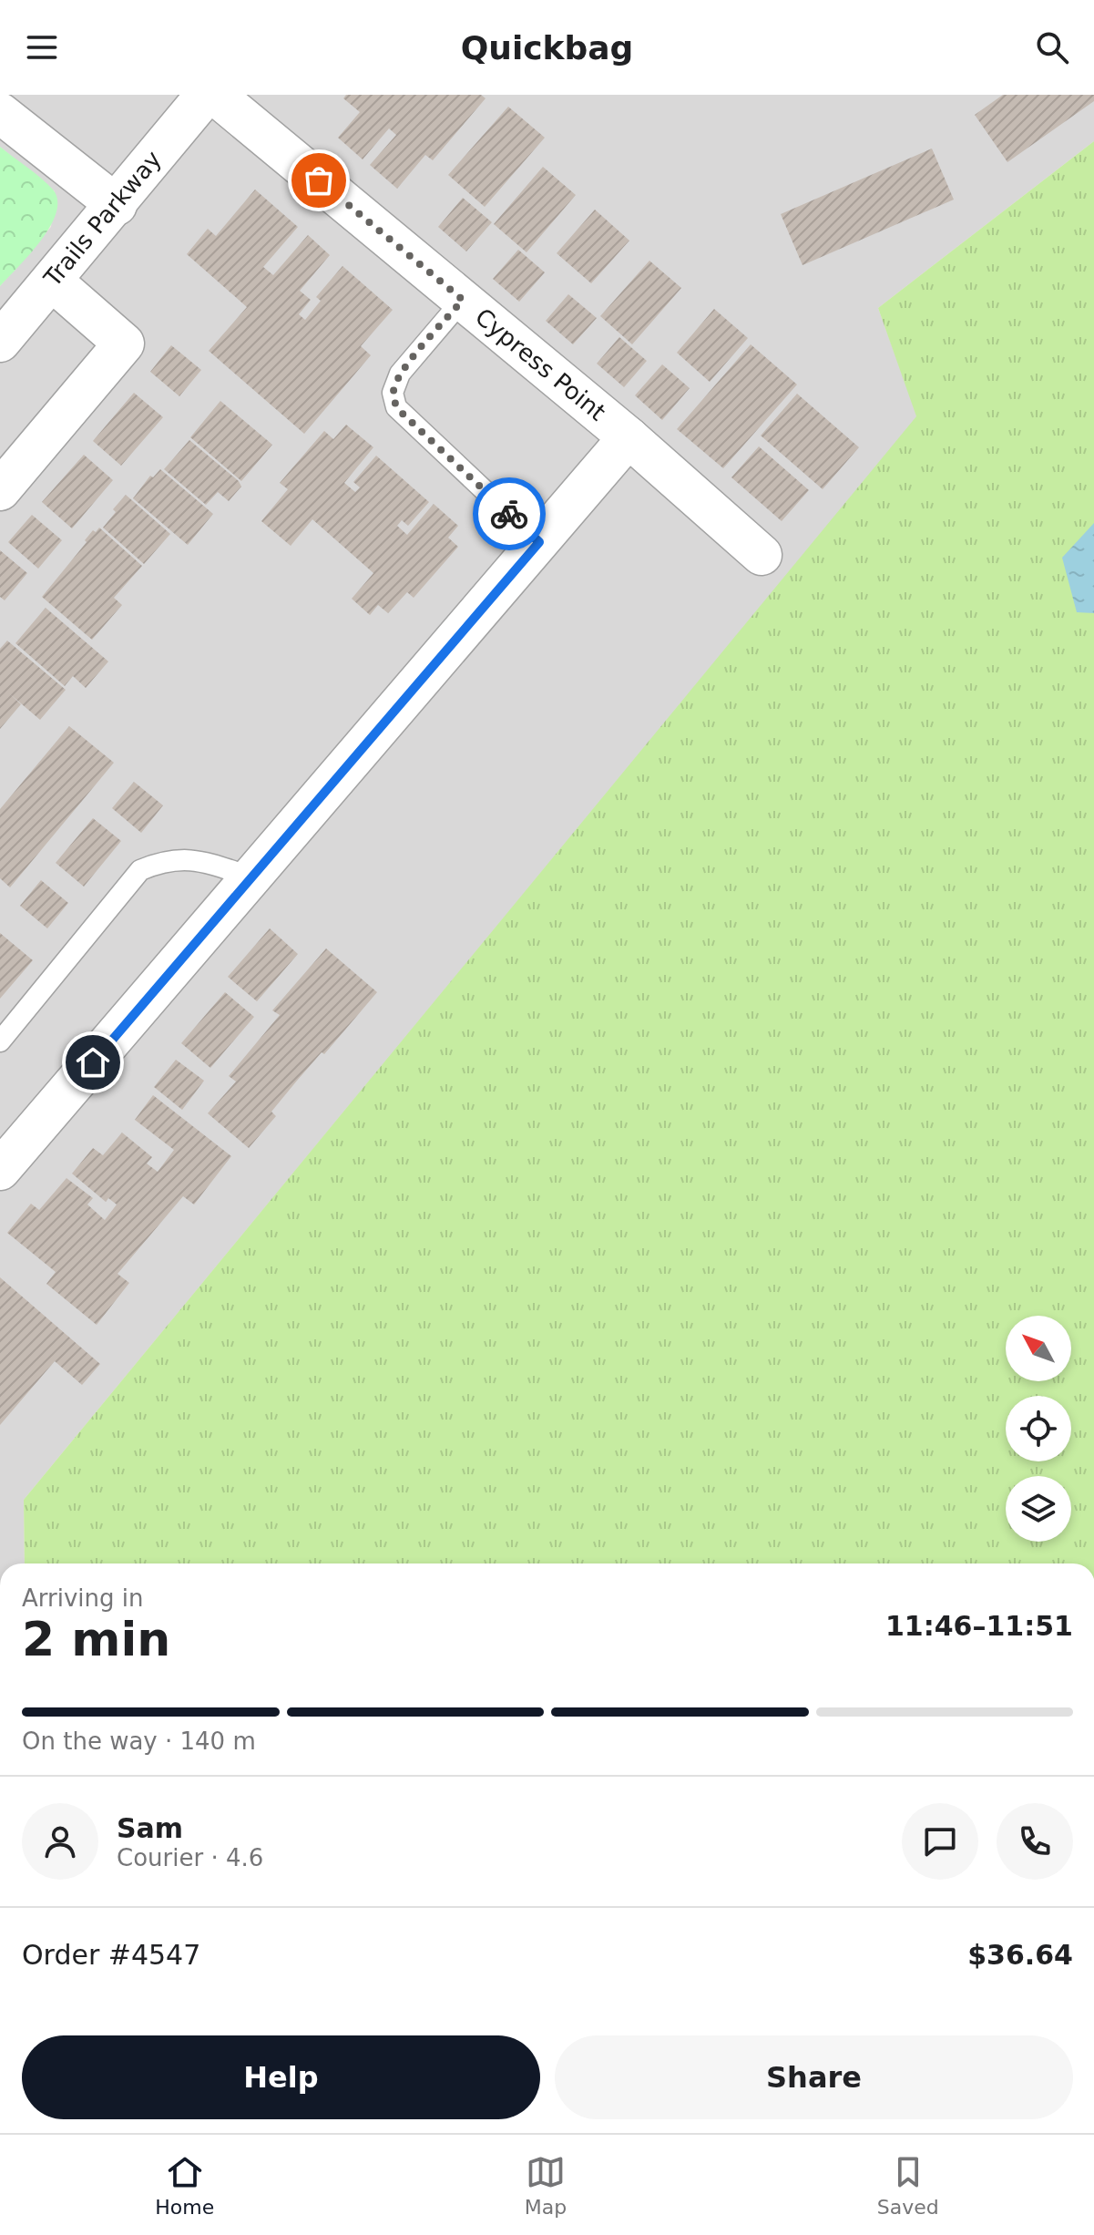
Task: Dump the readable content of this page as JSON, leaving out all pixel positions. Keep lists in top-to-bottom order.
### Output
{
  "streets": {
    "street": ["Trails Parkway", "Cypress Point"]
  },
  "north": "top left",
  "page": {
    "header": "Quickbag",
    "heading": ["2 min", "Arriving in", "11:46–11:51"],
    "panel": [
      "Sam",
      "Courier · 4.6",
      "Order #4547",
      "$36.64"
    ],
    "bar": "On the way · 140 m",
    "buttons": ["Help", "Share"],
    "tabs": ["Home", "Map", "Saved"]
  }
}
